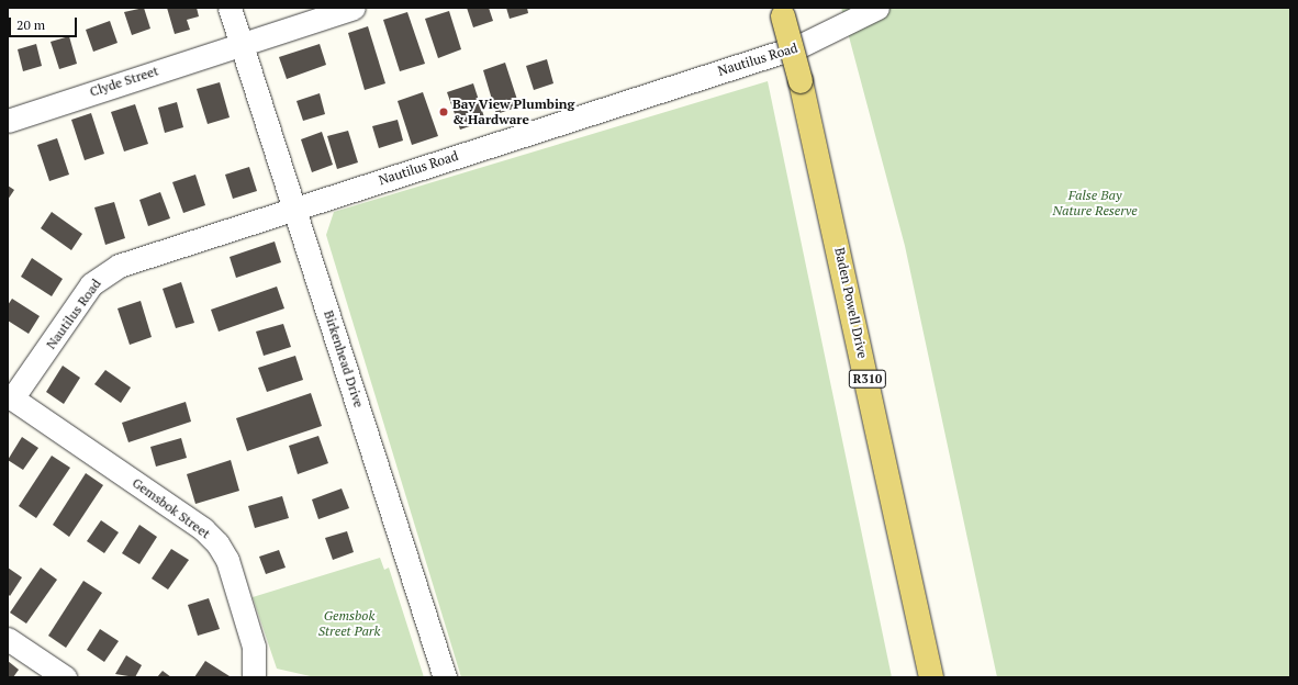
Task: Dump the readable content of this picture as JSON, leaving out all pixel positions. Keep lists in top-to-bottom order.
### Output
{
  "streets": {
    "main road": ["Baden Powell Drive", "R310"],
    "street": [
      "Nautilus Road",
      "Clyde Street",
      "Birkenhead Drive",
      "Gemsbok Street"
    ]
  },
  "crossings": [
    ["Nautilus Road", "Birkenhead Drive"],
    ["Nautilus Road", "Gemsbok Street"],
    ["Clyde Street", "Birkenhead Drive"]
  ],
  "parks": ["False Bay Nature Reserve", "Gemsbok Street Park"],
  "places": ["Bay View Plumbing & Hardware"],
  "scale_bar": "20 m"
}
